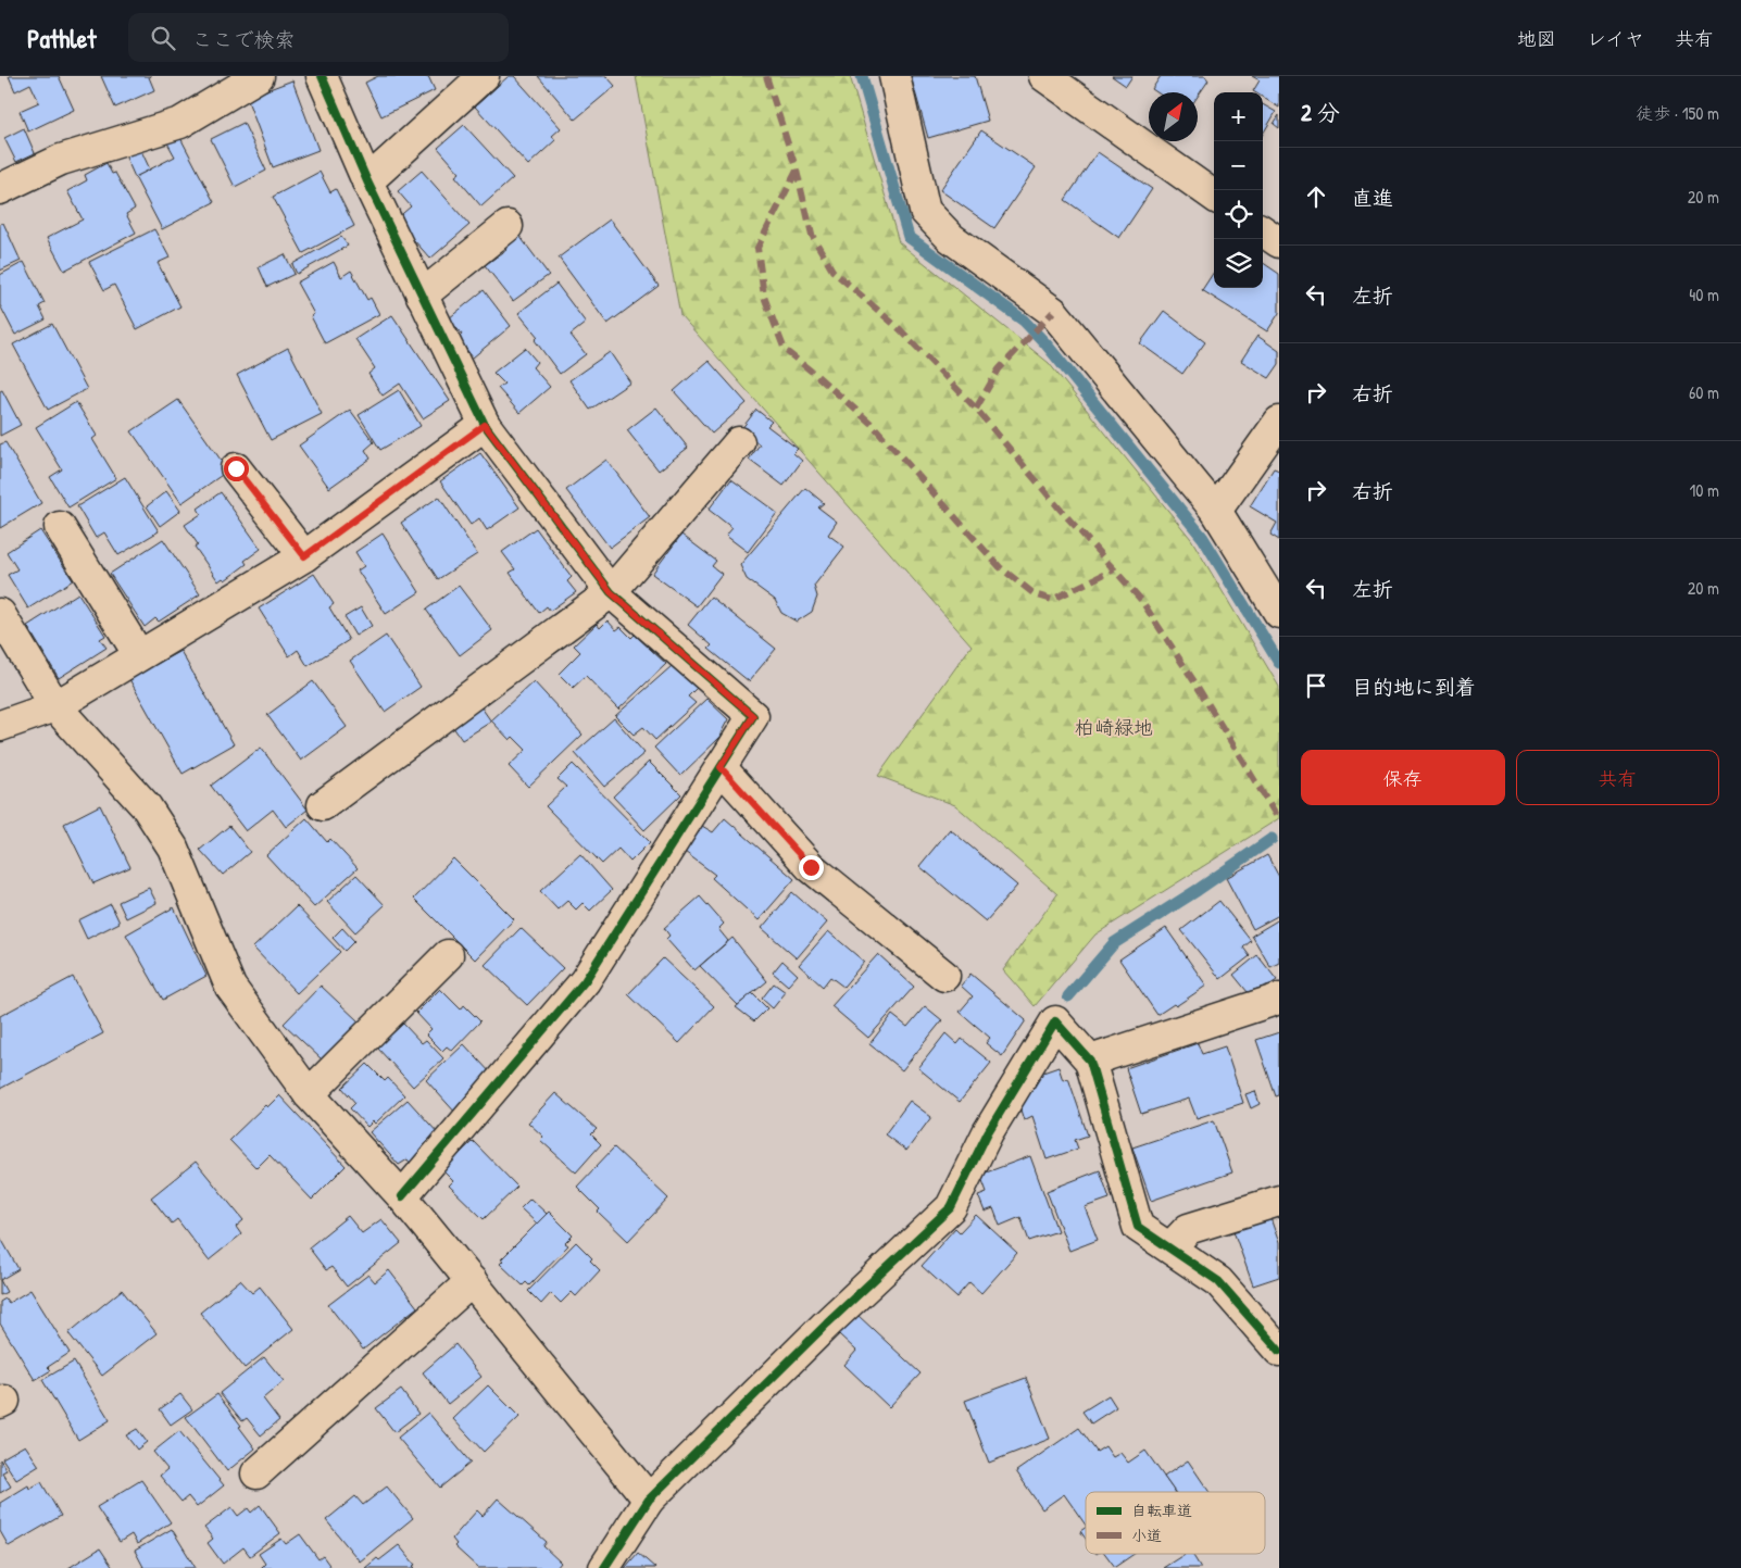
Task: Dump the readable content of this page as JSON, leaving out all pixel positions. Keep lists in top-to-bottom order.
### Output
{
  "parks": ["柏崎緑地"],
  "legend": ["自転車道", "小道"],
  "north": "top right",
  "page": {
    "header": "Pathlet",
    "search": "ここで検索",
    "nav": ["地図", "レイヤ", "共有"],
    "heading": ["2 分", "徒歩 · 150 m"],
    "map_buttons": ["+", "−"],
    "list": [
      ["直進", "20 m"],
      ["左折", "40 m"],
      ["右折", "60 m"],
      ["右折", "10 m"],
      ["左折", "20 m"],
      "目的地に到着"
    ],
    "buttons": ["保存", "共有"]
  }
}
